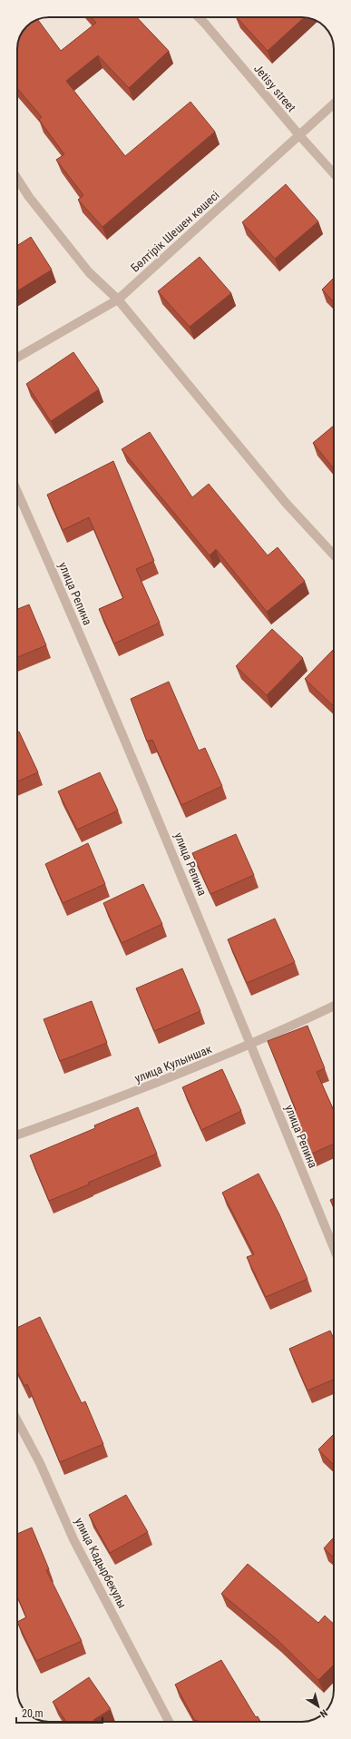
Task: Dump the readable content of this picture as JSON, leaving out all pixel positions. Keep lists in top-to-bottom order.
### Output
{
  "streets": {
    "street": [
      "Jetisy street",
      "Бөлтірік Шешен көшесі",
      "улица Репина",
      "улица Кулыншак",
      "улица Кадырбекулы"
    ]
  },
  "crossings": [
    ["Jetisy street", "Бөлтірік Шешен көшесі"],
    ["улица Репина", "улица Кулыншак"]
  ],
  "scale_bar": "20 m",
  "north": "bottom right"
}
